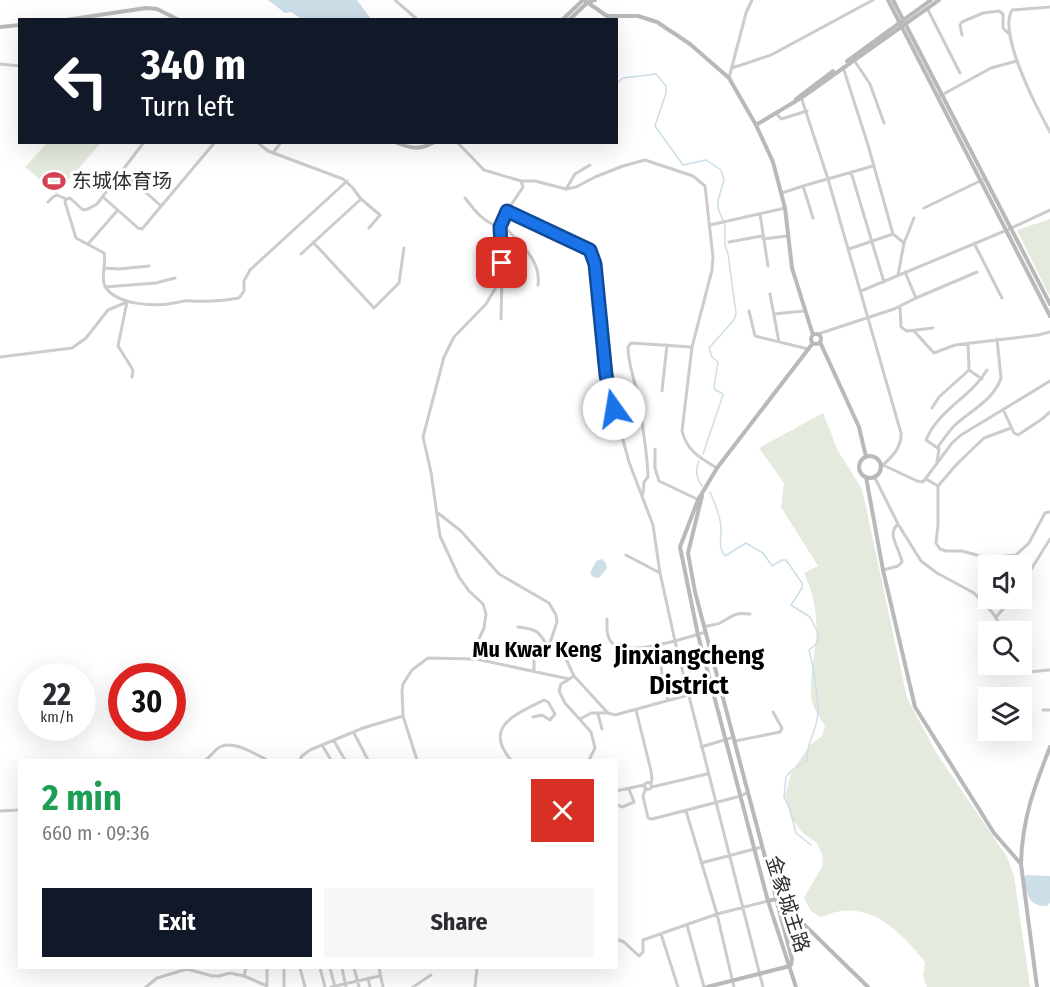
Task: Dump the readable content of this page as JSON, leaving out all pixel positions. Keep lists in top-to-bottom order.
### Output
{
  "streets": {
    "main road": ["金象城主路"]
  },
  "districts": ["Mu Kwar Keng", "Jinxiangcheng District"],
  "places": {
    "sports": ["东城体育场"]
  },
  "page": {
    "turn": ["340 m", "Turn left"],
    "speed": "22 km/h",
    "limit": "30",
    "heading": ["2 min", "660 m · 09:36"],
    "buttons": ["Exit", "Share"]
  }
}
